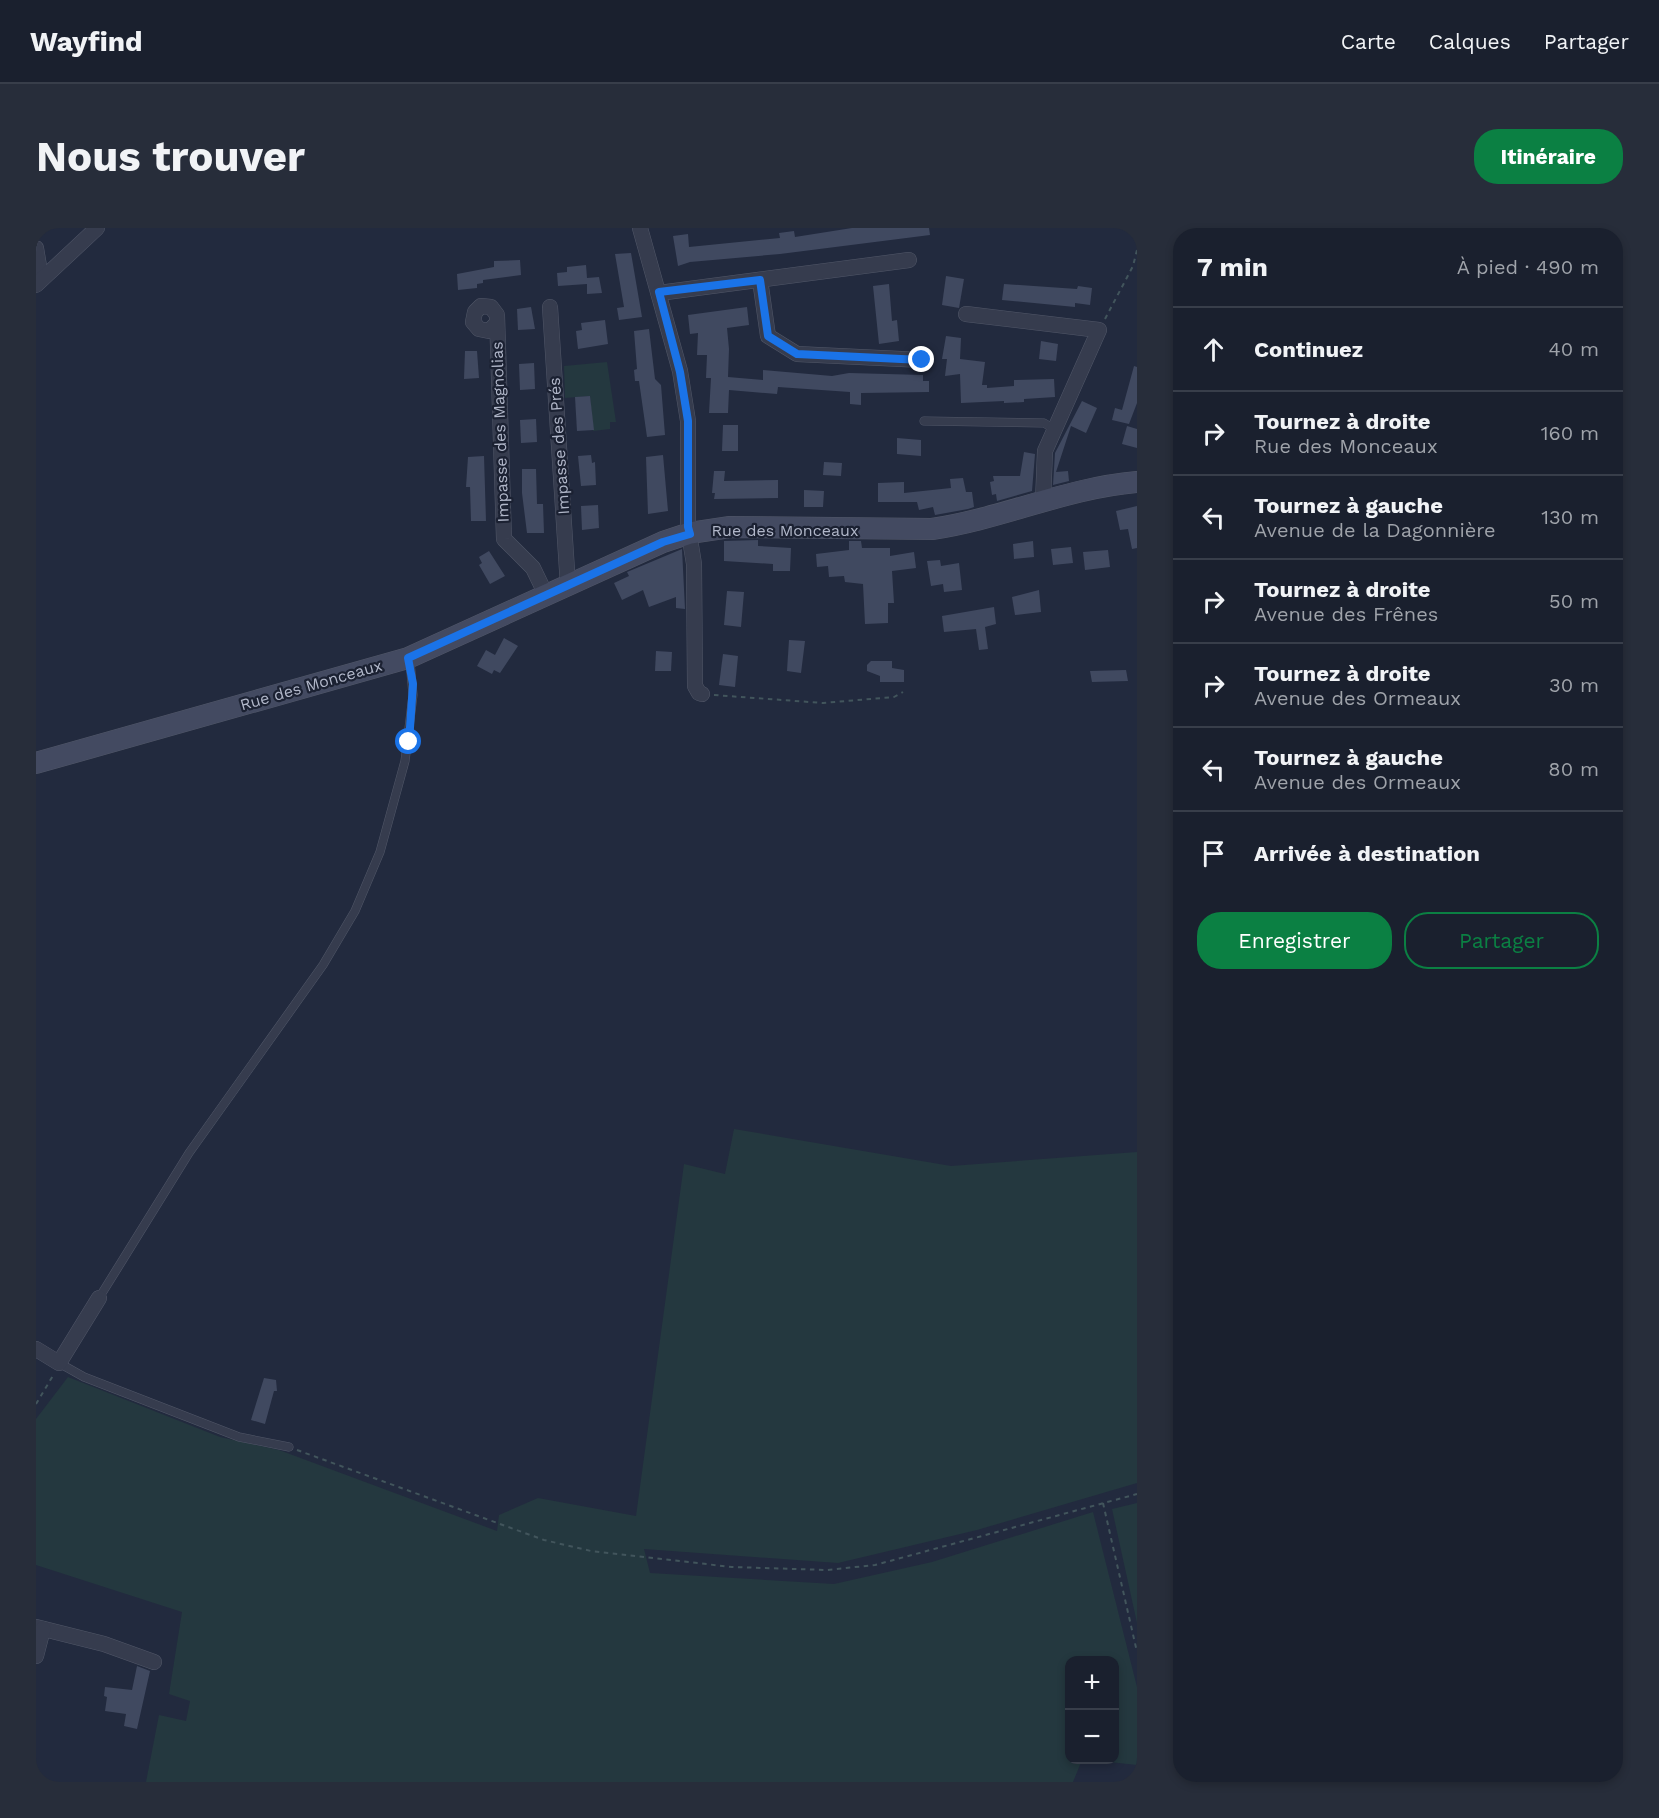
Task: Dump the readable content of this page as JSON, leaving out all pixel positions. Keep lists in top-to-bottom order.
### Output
{
  "streets": {
    "main road": ["Rue des Monceaux"],
    "street": ["Impasse des Magnolias", "Impasse des Prés"]
  },
  "crossings": [
    ["Impasse des Magnolias", "Rue des Monceaux"],
    ["Impasse des Prés", "Rue des Monceaux"]
  ],
  "page": {
    "header": "Wayfind",
    "nav": ["Carte", "Calques", "Partager"],
    "buttons": [
      "Itinéraire",
      ["Enregistrer", "Partager"]
    ],
    "title": "Nous trouver",
    "heading": ["7 min", "À pied · 490 m"],
    "list": [
      ["Continuez", "40 m"],
      ["Tournez à droite", "Rue des Monceaux", "160 m"],
      ["Tournez à gauche", "Avenue de la Dagonnière", "130 m"],
      ["Tournez à droite", "Avenue des Frênes", "50 m"],
      ["Tournez à droite", "Avenue des Ormeaux", "30 m"],
      ["Tournez à gauche", "Avenue des Ormeaux", "80 m"],
      "Arrivée à destination"
    ],
    "map_buttons": ["+", "−"]
  }
}
